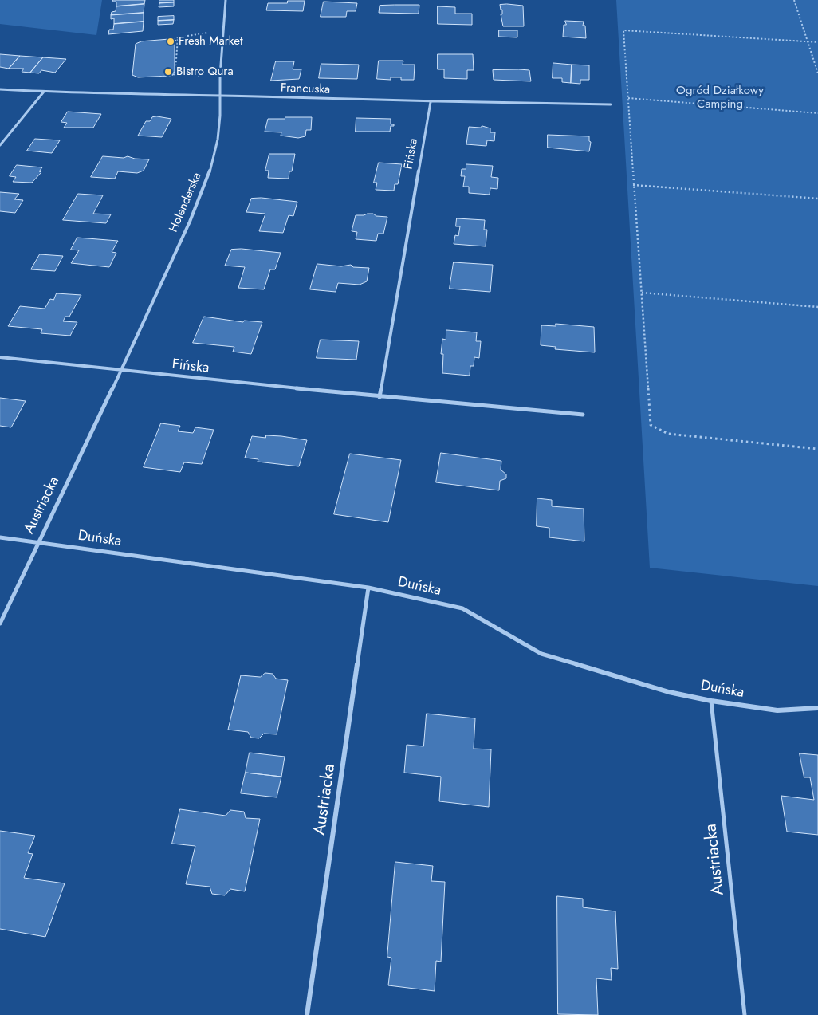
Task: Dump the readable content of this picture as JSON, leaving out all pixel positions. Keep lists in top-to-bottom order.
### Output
{
  "streets": {
    "street": [
      "Francuska",
      "Fińska",
      "Holenderska",
      "Austriacka",
      "Duńska"
    ]
  },
  "crossings": [
    ["Francuska", "Fińska"],
    ["Francuska", "Holenderska"],
    ["Fińska", "Holenderska"],
    ["Holenderska", "Austriacka"],
    ["Austriacka", "Duńska"]
  ],
  "parks": ["Ogród Działkowy Camping"],
  "places": ["Fresh Market", "Bistro Qura"]
}
